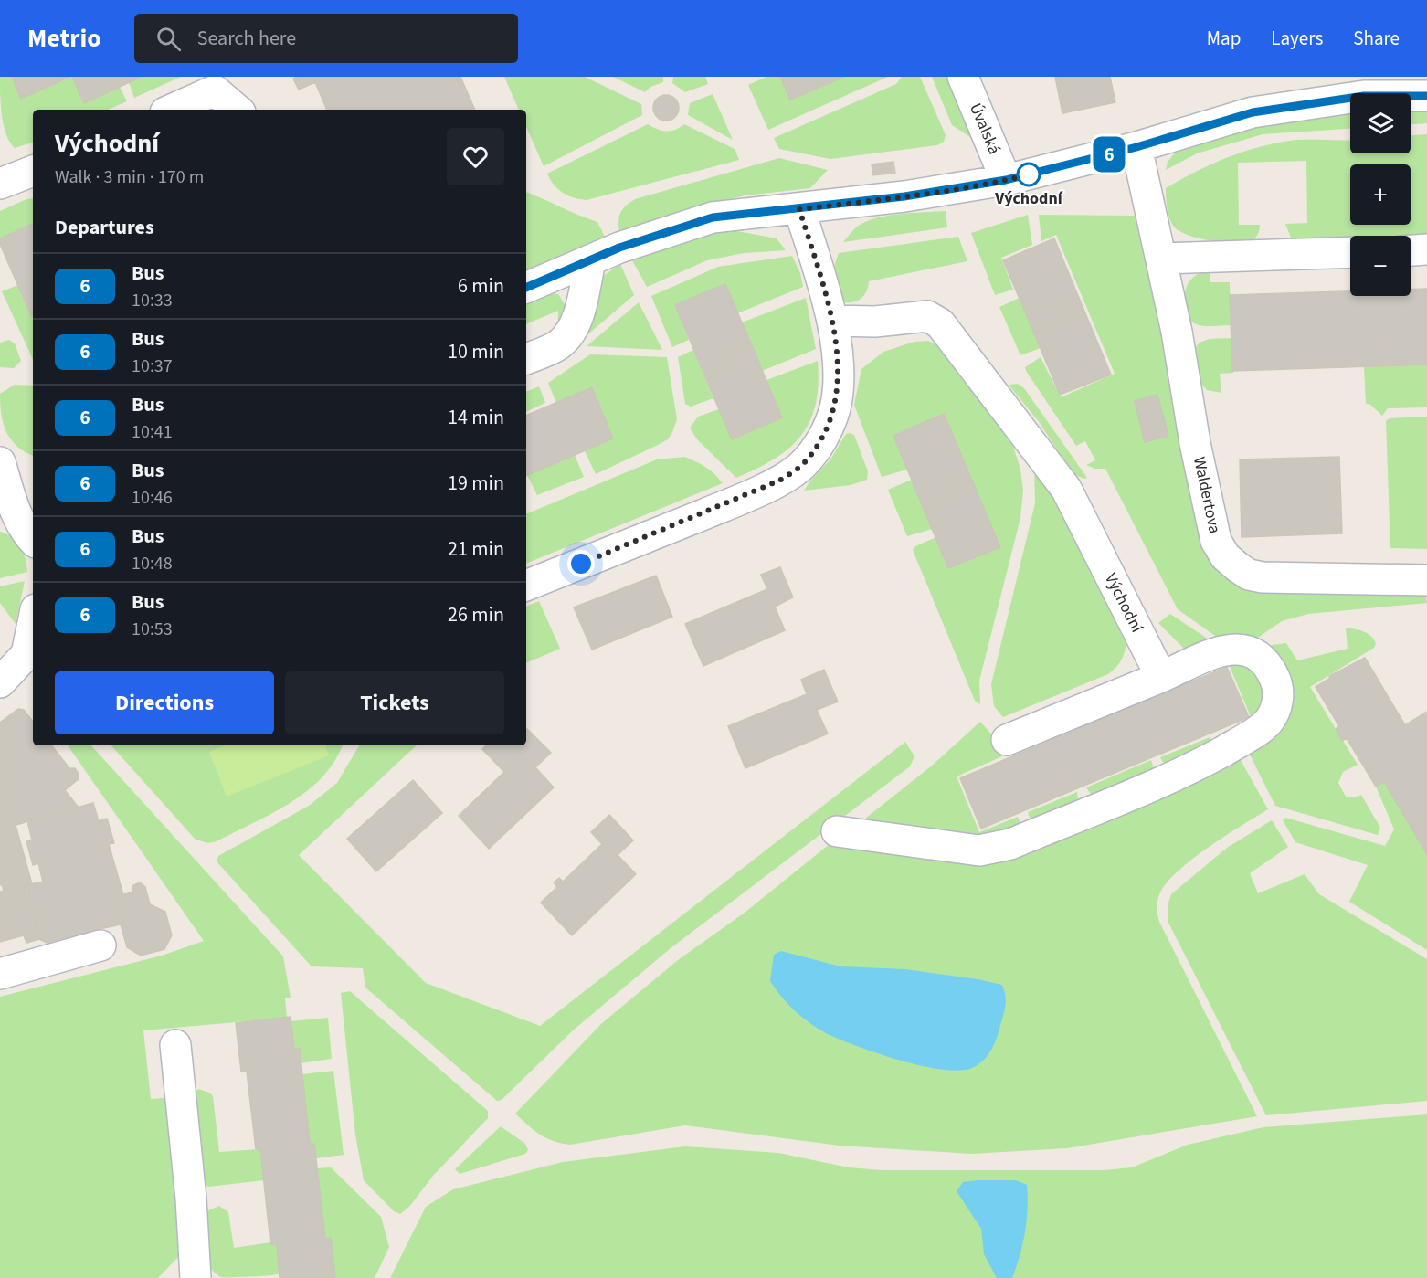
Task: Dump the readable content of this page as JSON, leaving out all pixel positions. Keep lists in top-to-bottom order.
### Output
{
  "streets": {
    "street": ["Úvalská", "Waldertova", "Východní"]
  },
  "places": ["Východní"],
  "lines": ["bus line 6"],
  "page": {
    "header": "Metrio",
    "search": "Search here",
    "nav": ["Map", "Layers", "Share"],
    "on_map": "6",
    "map_buttons": ["+", "−"],
    "heading": [
      ["Východní", "Walk · 3 min · 170 m"],
      "Departures"
    ],
    "list": [
      {
        "mark": "6",
        "name": "Bus",
        "note": "10:33",
        "value": "6 min"
      },
      {
        "mark": "6",
        "name": "Bus",
        "note": "10:37",
        "value": "10 min"
      },
      {
        "mark": "6",
        "name": "Bus",
        "note": "10:41",
        "value": "14 min"
      },
      {
        "mark": "6",
        "name": "Bus",
        "note": "10:46",
        "value": "19 min"
      },
      {
        "mark": "6",
        "name": "Bus",
        "note": "10:48",
        "value": "21 min"
      },
      {
        "mark": "6",
        "name": "Bus",
        "note": "10:53",
        "value": "26 min"
      }
    ],
    "buttons": ["Directions", "Tickets"]
  }
}
